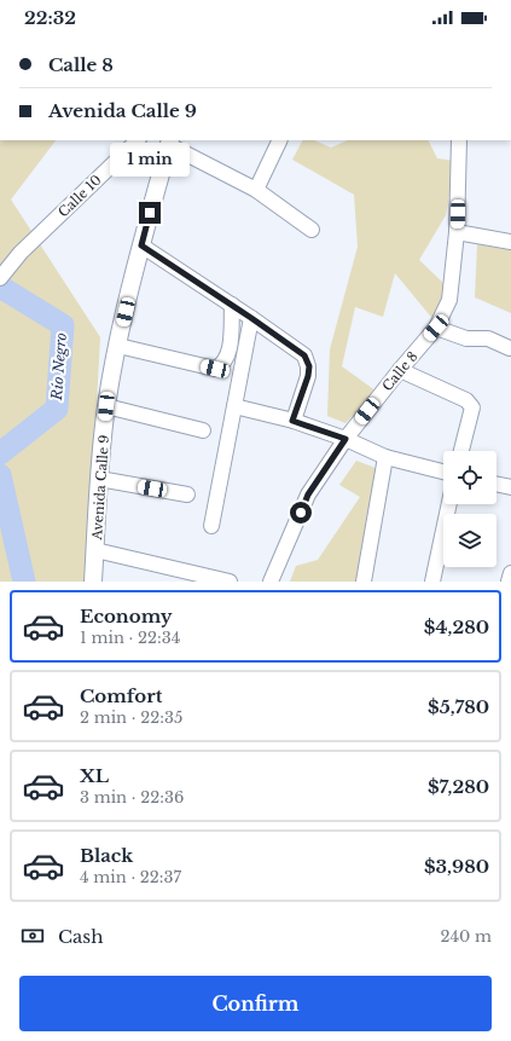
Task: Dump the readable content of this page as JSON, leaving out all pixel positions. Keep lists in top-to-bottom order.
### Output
{
  "streets": {
    "street": ["Calle 10", "Calle 8", "Avenida Calle 9"]
  },
  "water": ["Río Negro"],
  "page": {
    "status": "22:32",
    "banner": ["Calle 8", "Avenida Calle 9"],
    "bubble": "1 min",
    "list": [
      {
        "name": "Economy",
        "note": "1 min · 22:34",
        "value": "$4,280"
      },
      {
        "name": "Comfort",
        "note": "2 min · 22:35",
        "value": "$5,780"
      },
      {
        "name": "XL",
        "note": "3 min · 22:36",
        "value": "$7,280"
      },
      {
        "name": "Black",
        "note": "4 min · 22:37",
        "value": "$3,980"
      }
    ],
    "pay": ["Cash", "240 m"],
    "buttons": "Confirm"
  }
}
